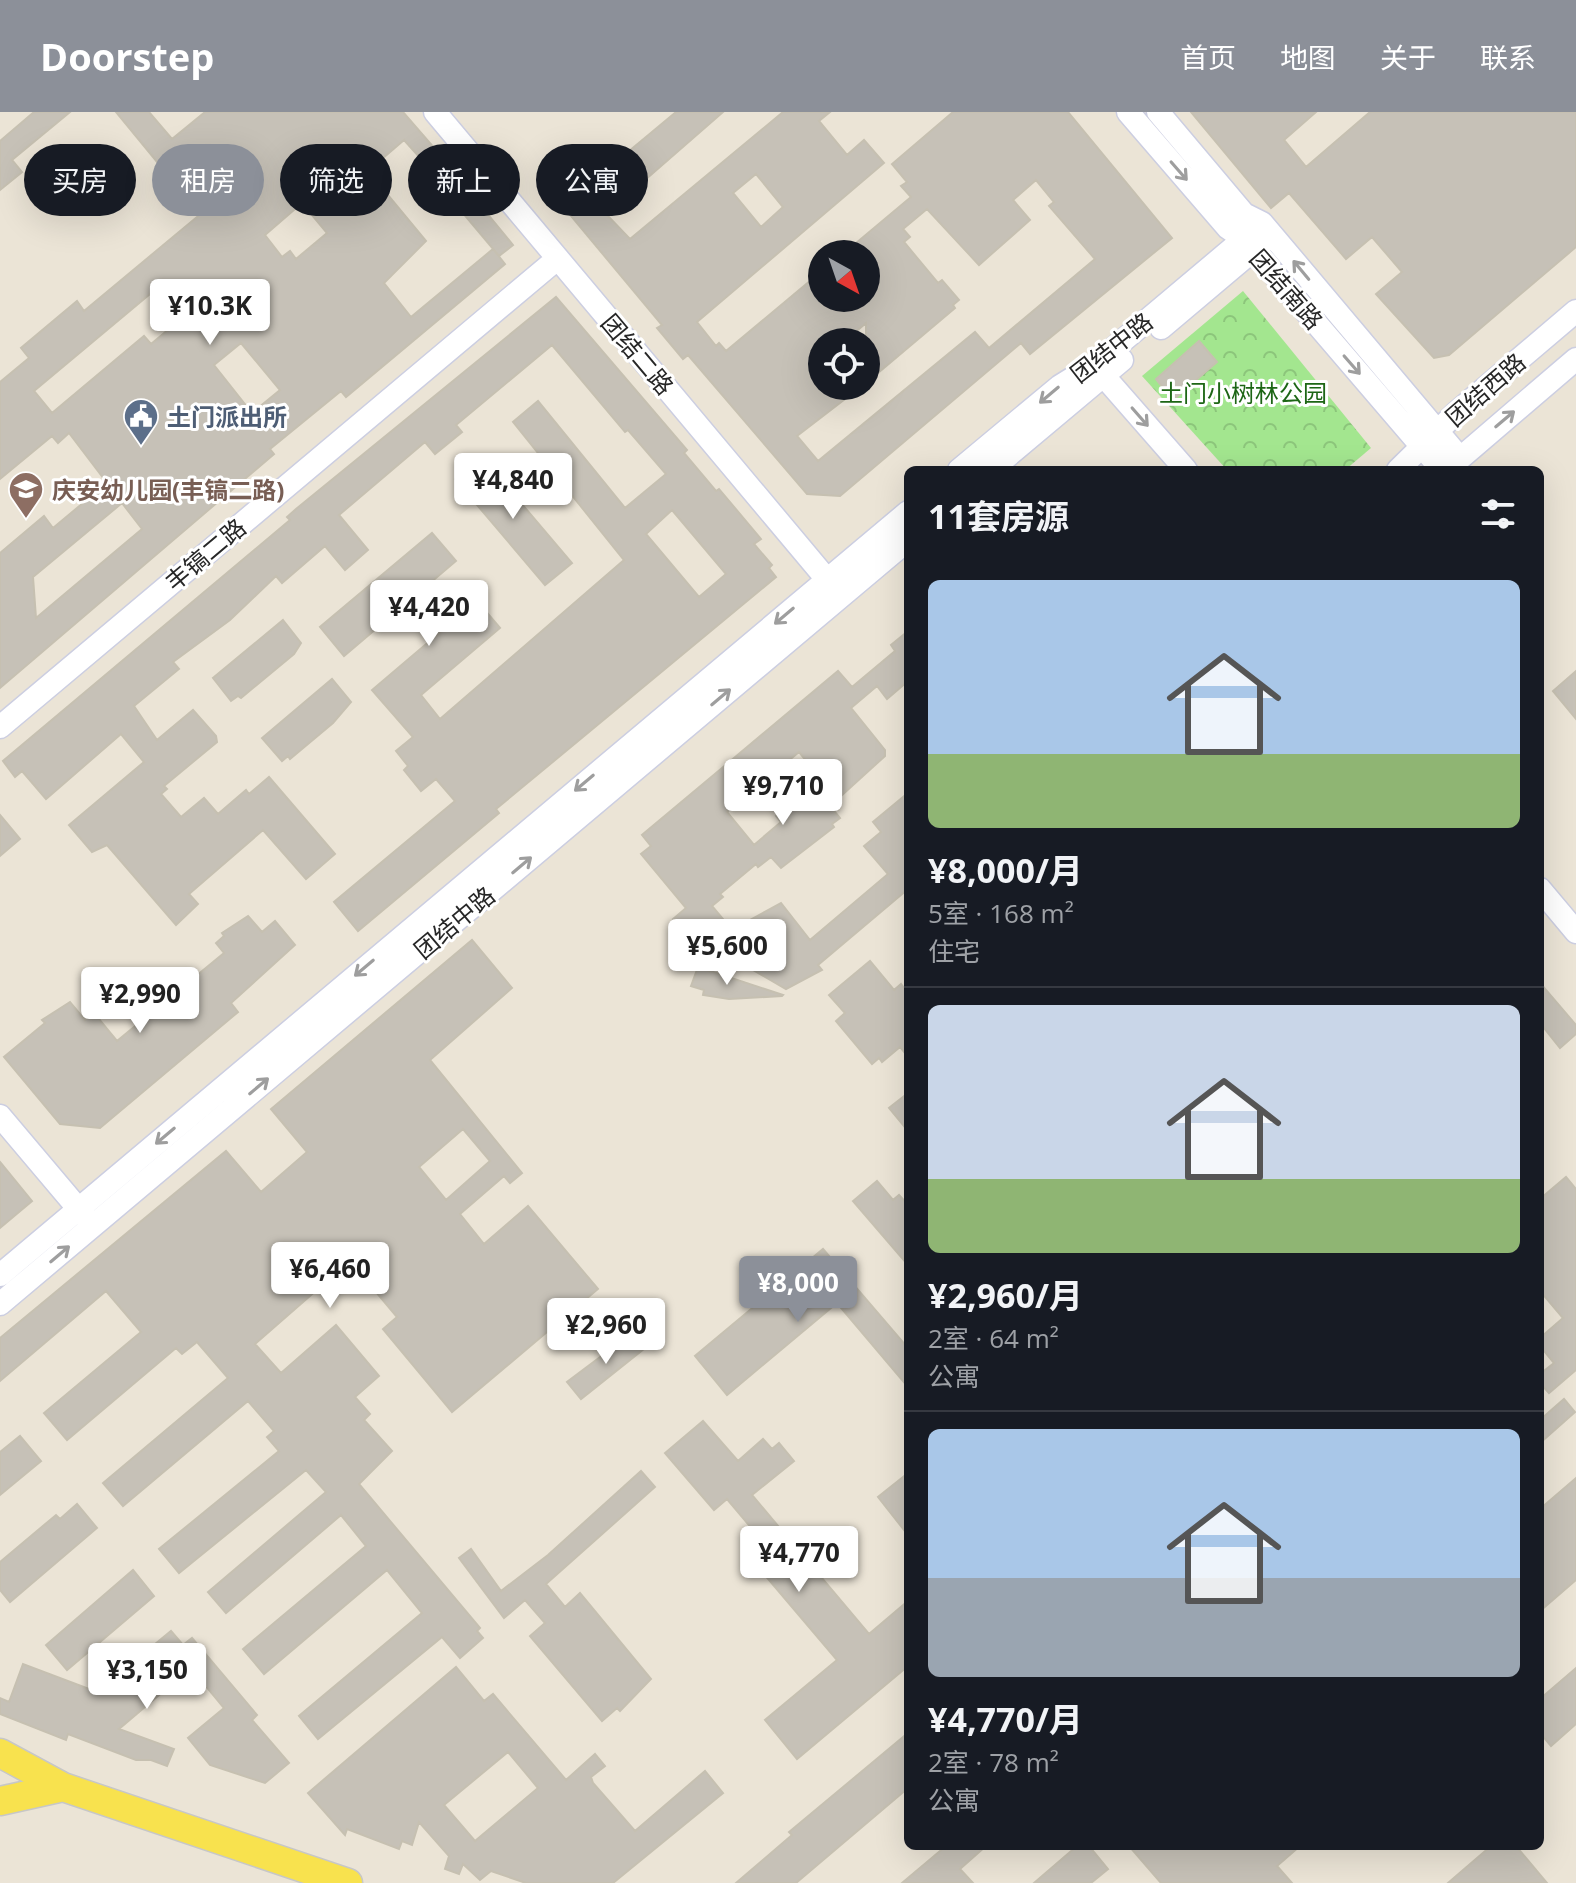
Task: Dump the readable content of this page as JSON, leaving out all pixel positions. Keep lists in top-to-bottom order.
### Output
{
  "streets": {
    "street": [
      "团结南路",
      "团结中路",
      "团结二路",
      "团结西路",
      "丰镐二路"
    ]
  },
  "crossings": [
    ["团结南路", "团结中路"],
    ["团结南路", "团结西路"],
    ["团结中路", "团结二路"],
    ["团结二路", "丰镐二路"]
  ],
  "parks": ["土门小树林公园"],
  "places": {
    "public building": ["土门派出所"],
    "school or university": ["庆安幼儿园(丰镐二路)"]
  },
  "north": "bottom right",
  "page": {
    "header": "Doorstep",
    "nav": [
      "首页",
      "地图",
      "关于",
      "联系"
    ],
    "chip": [
      "买房",
      "租房",
      "筛选",
      "新上",
      "公寓"
    ],
    "price": [
      "¥10.3K",
      "¥4,840",
      "¥4,420",
      "¥9,710",
      "¥5,600",
      "¥2,990",
      "¥6,460",
      "¥8,000",
      "¥2,960",
      "¥4,770",
      "¥3,150"
    ],
    "heading": "11套房源",
    "list": [
      {
        "name": "¥8,000/月",
        "note": "5室 · 168 m² · 住宅"
      },
      {
        "name": "¥2,960/月",
        "note": "2室 · 64 m² · 公寓"
      },
      {
        "name": "¥4,770/月",
        "note": "2室 · 78 m² · 公寓"
      }
    ]
  }
}
